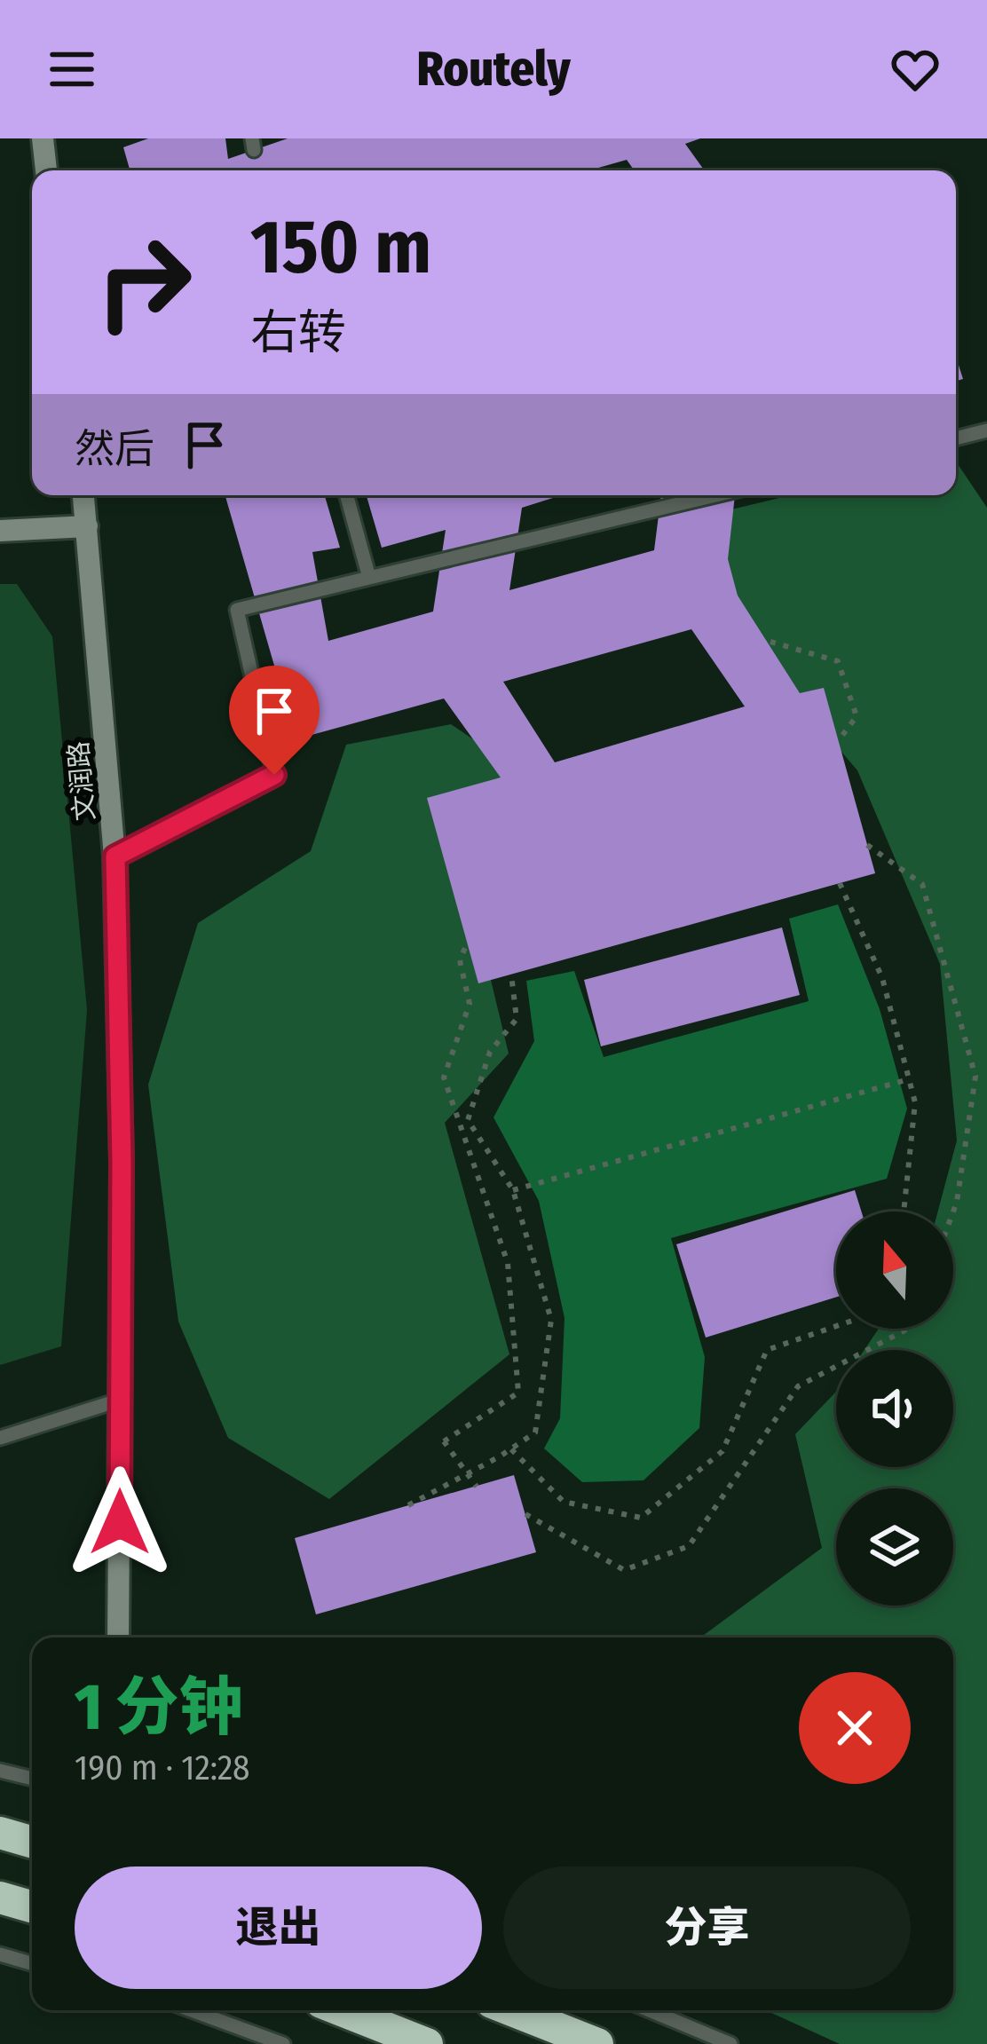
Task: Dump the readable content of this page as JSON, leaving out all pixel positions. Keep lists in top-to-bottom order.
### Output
{
  "streets": {
    "street": ["文润路"]
  },
  "north": "top",
  "page": {
    "header": "Routely",
    "turn": ["150 m", "右转"],
    "then": "然后",
    "heading": ["1 分钟", "190 m · 12:28"],
    "buttons": ["退出", "分享"]
  }
}
